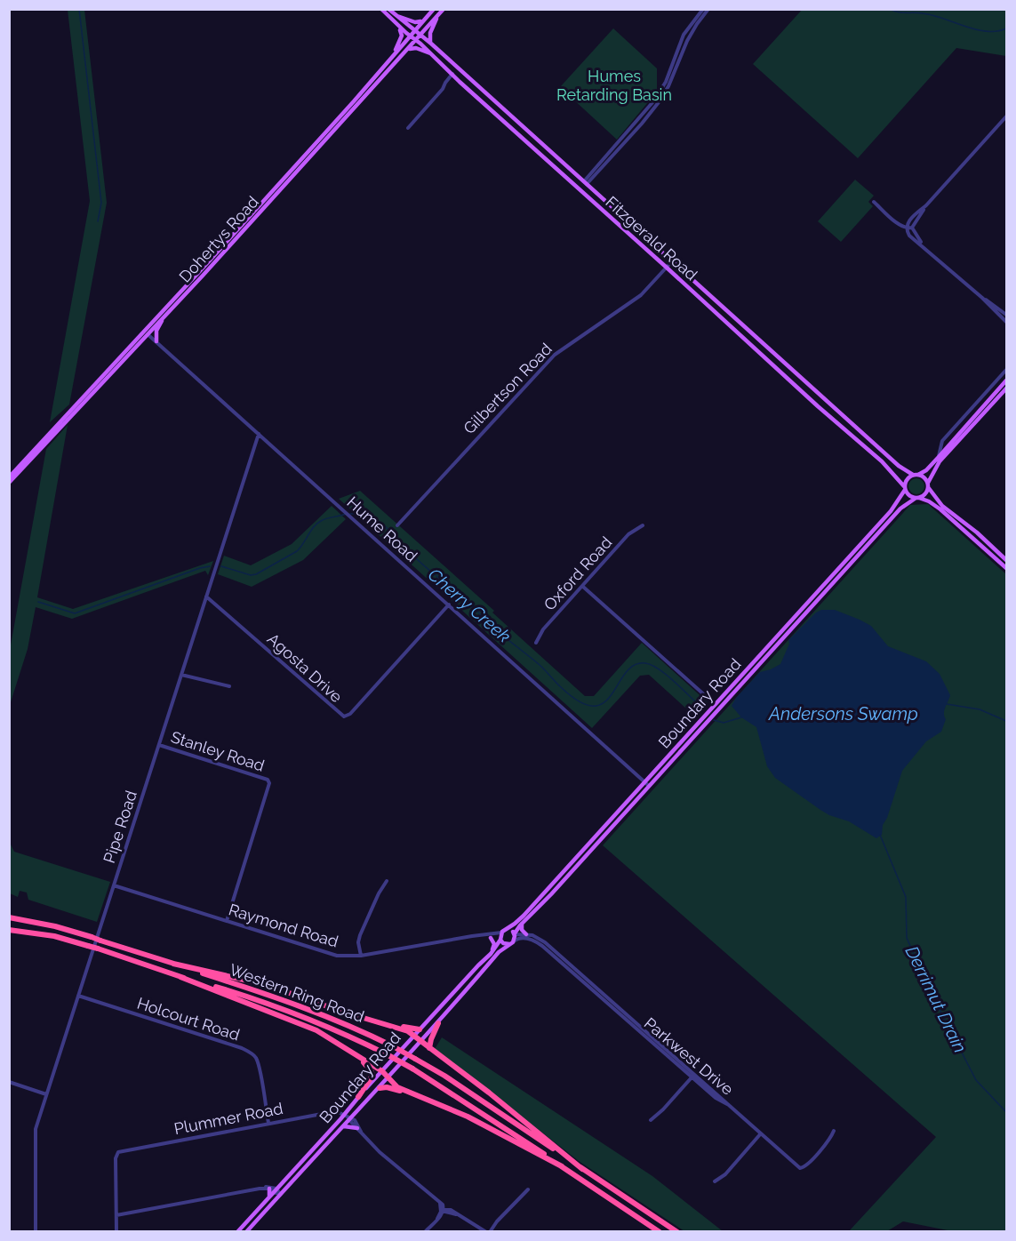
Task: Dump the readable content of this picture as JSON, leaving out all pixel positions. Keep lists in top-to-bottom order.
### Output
{
  "streets": {
    "highway": ["Western Ring Road"],
    "main road": ["Fitzgerald Road", "Dohertys Road", "Boundary Road"],
    "street": [
      "Gilbertson Road",
      "Hume Road",
      "Oxford Road",
      "Agosta Drive",
      "Stanley Road",
      "Pipe Road",
      "Raymond Road",
      "Holcourt Road",
      "Parkwest Drive",
      "Plummer Road"
    ]
  },
  "crossings": [
    ["Fitzgerald Road", "Dohertys Road"],
    ["Fitzgerald Road", "Gilbertson Road"],
    ["Fitzgerald Road", "Boundary Road"],
    ["Dohertys Road", "Hume Road"],
    ["Hume Road", "Agosta Drive"],
    ["Hume Road", "Boundary Road"],
    ["Hume Road", "Pipe Road"],
    ["Agosta Drive", "Pipe Road"],
    ["Boundary Road", "Raymond Road"],
    ["Boundary Road", "Parkwest Drive"],
    ["Boundary Road", "Plummer Road"],
    ["Stanley Road", "Pipe Road"],
    ["Stanley Road", "Raymond Road"],
    ["Pipe Road", "Raymond Road"],
    ["Pipe Road", "Holcourt Road"],
    ["Raymond Road", "Parkwest Drive"],
    ["Holcourt Road", "Plummer Road"]
  ],
  "water": ["Cherry Creek", "Andersons Swamp", "Derrimut Drain"],
  "parks": ["Humes Retarding Basin"]
}
